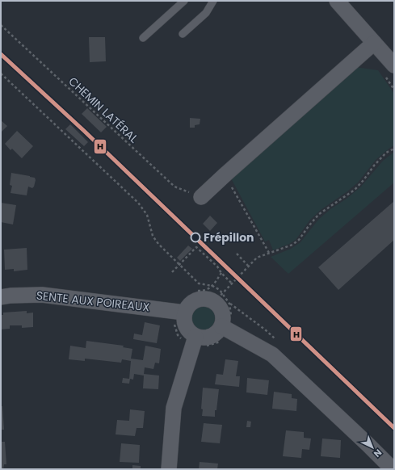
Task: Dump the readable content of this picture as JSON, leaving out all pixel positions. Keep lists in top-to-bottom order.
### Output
{
  "streets": {
    "street": ["SENTE AUX POIREAUX"],
    "path": ["CHEMIN LATÉRAL"]
  },
  "places": ["Frépillon"],
  "lines": ["transit line H"],
  "north": "bottom right"
}
